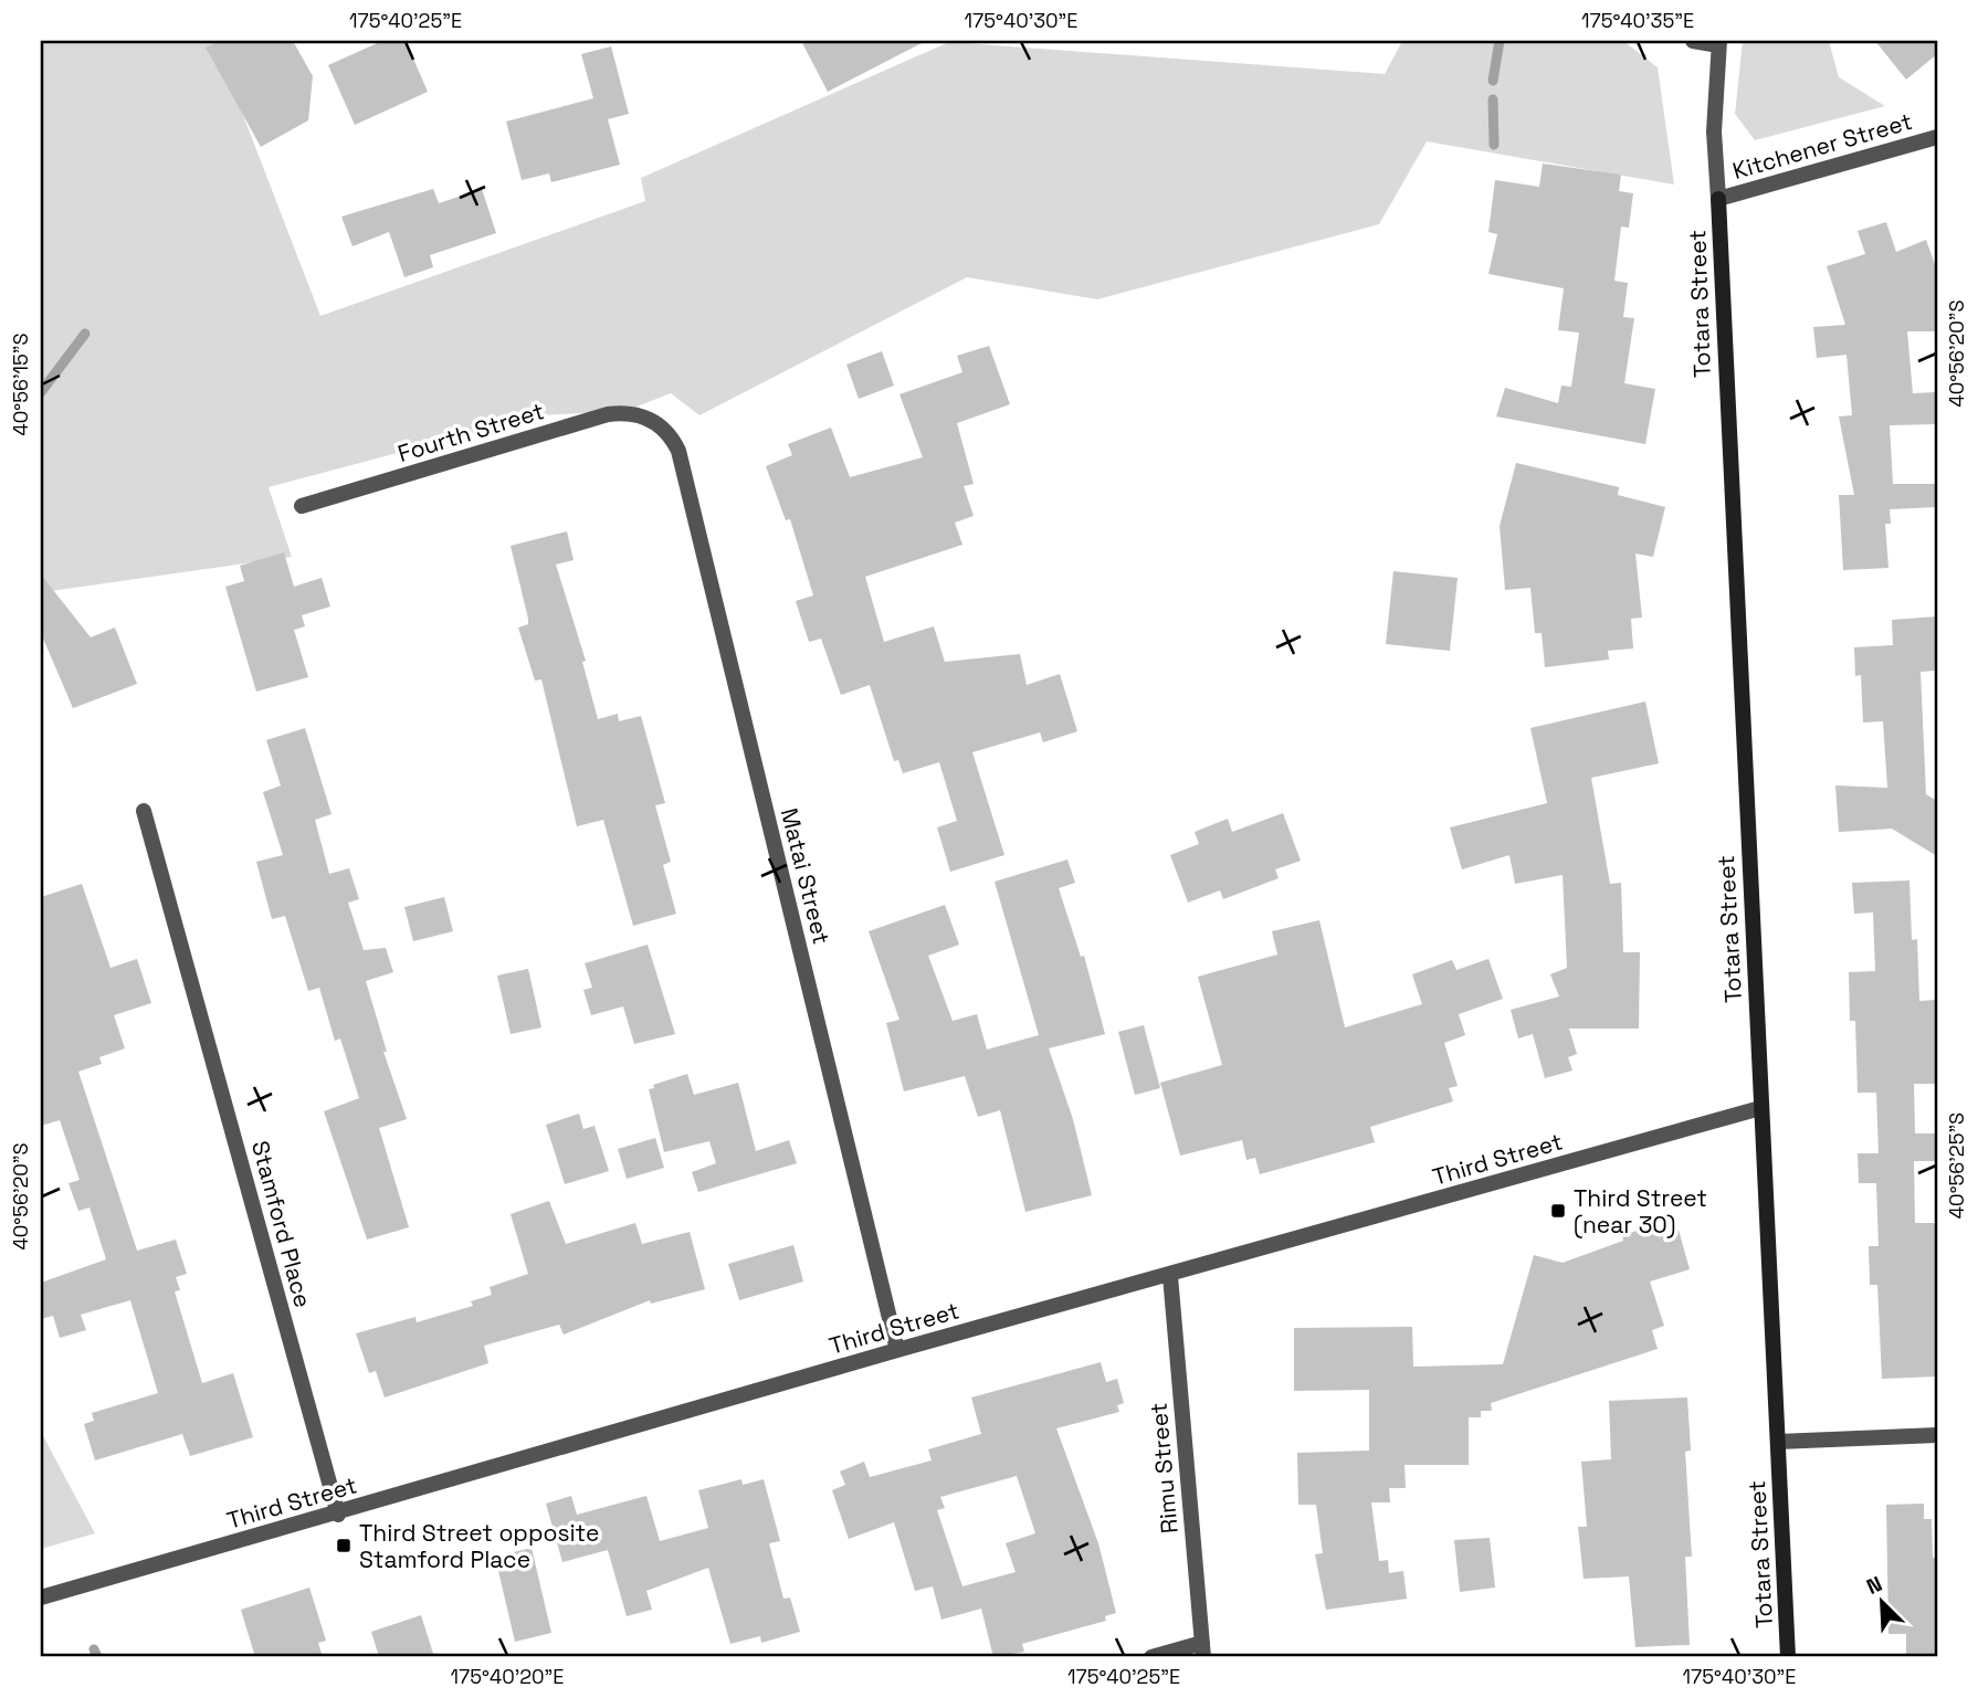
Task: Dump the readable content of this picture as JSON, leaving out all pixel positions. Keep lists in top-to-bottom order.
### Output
{
  "streets": {
    "street": [
      "Kitchener Street",
      "Totara Street",
      "Fourth Street",
      "Matai Street",
      "Third Street",
      "Stamford Place",
      "Rimu Street"
    ]
  },
  "crossings": [
    ["Kitchener Street", "Totara Street"],
    ["Totara Street", "Third Street"],
    ["Fourth Street", "Matai Street"],
    ["Matai Street", "Third Street"],
    ["Third Street", "Stamford Place"],
    ["Third Street", "Rimu Street"]
  ],
  "places": {
    "transit": ["Third Street (near 30)", "Third Street opposite Stamford Place"]
  },
  "north": "top left",
  "coordinates": [
    "175°40'25\"E",
    "175°40'30\"E",
    "175°40'35\"E",
    "40°56'20\"S",
    "40°56'15\"S",
    "40°56'25\"S",
    "175°40'20\"E"
  ]
}
